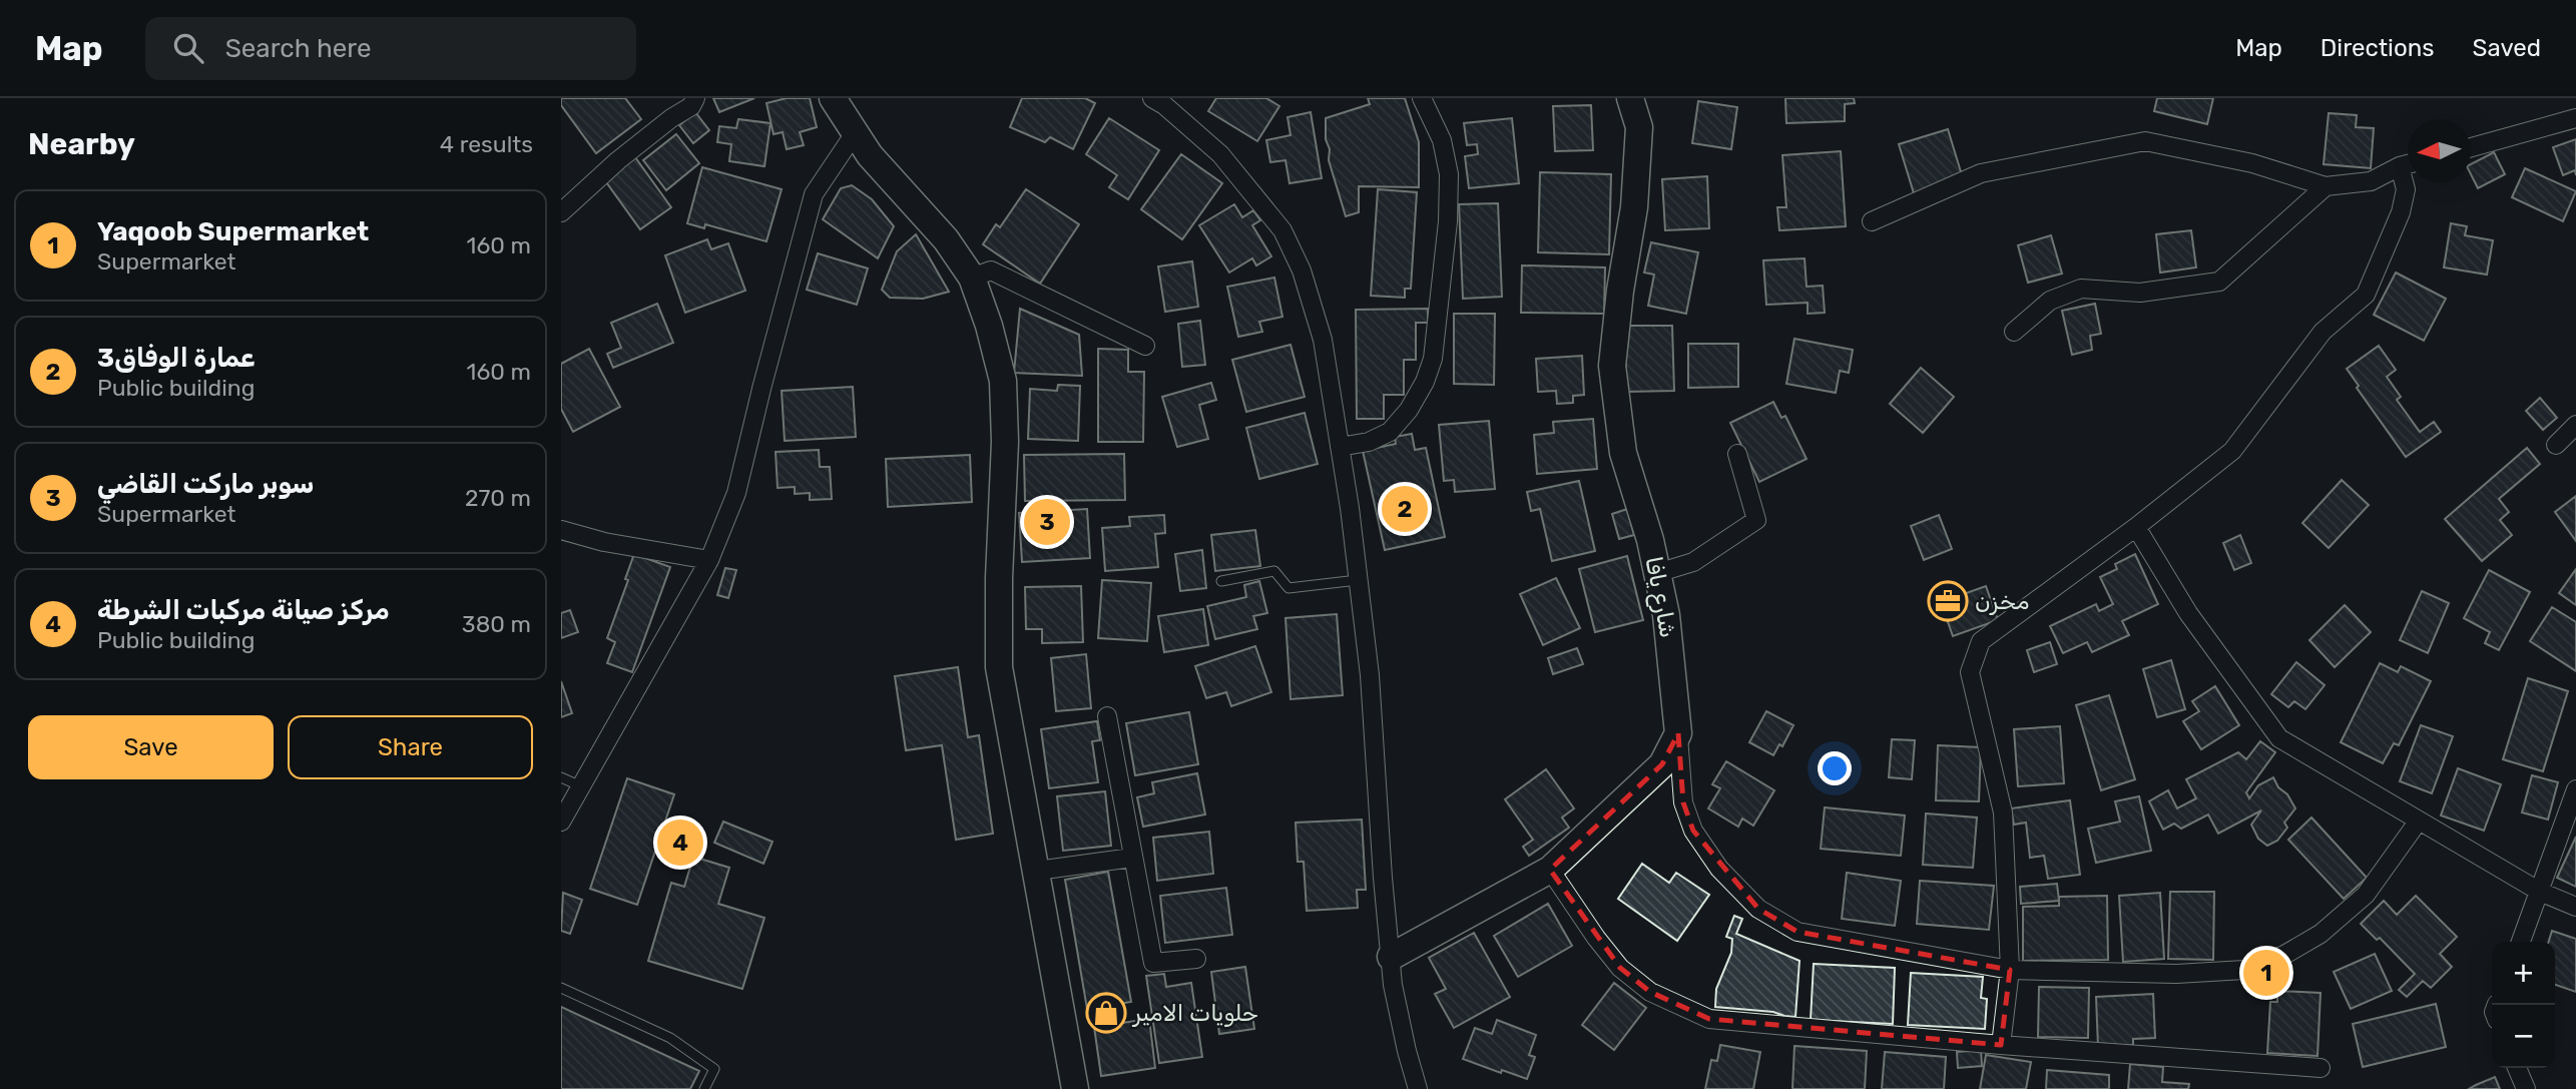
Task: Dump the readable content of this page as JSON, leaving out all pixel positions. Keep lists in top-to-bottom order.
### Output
{
  "streets": {
    "main road": ["شارع يافا"]
  },
  "places": {
    "office": ["مخزن"],
    "shop": ["حلويات الامير"]
  },
  "north": "left",
  "page": {
    "header": "Map",
    "search": "Search here",
    "nav": ["Map", "Directions", "Saved"],
    "heading": ["Nearby", "4 results"],
    "list": [
      {
        "mark": "1",
        "name": "Yaqoob Supermarket",
        "note": "Supermarket",
        "value": "160 m"
      },
      {
        "mark": "2",
        "name": "عمارة الوفاق3",
        "note": "Public building",
        "value": "160 m"
      },
      {
        "mark": "3",
        "name": "سوبر ماركت القاضي",
        "note": "Supermarket",
        "value": "270 m"
      },
      {
        "mark": "4",
        "name": "مركز صيانة مركبات الشرطة",
        "note": "Public building",
        "value": "380 m"
      }
    ],
    "pins": [
      "2",
      "3",
      "4",
      "1"
    ],
    "buttons": ["Save", "Share"],
    "map_buttons": ["+", "−"]
  }
}
